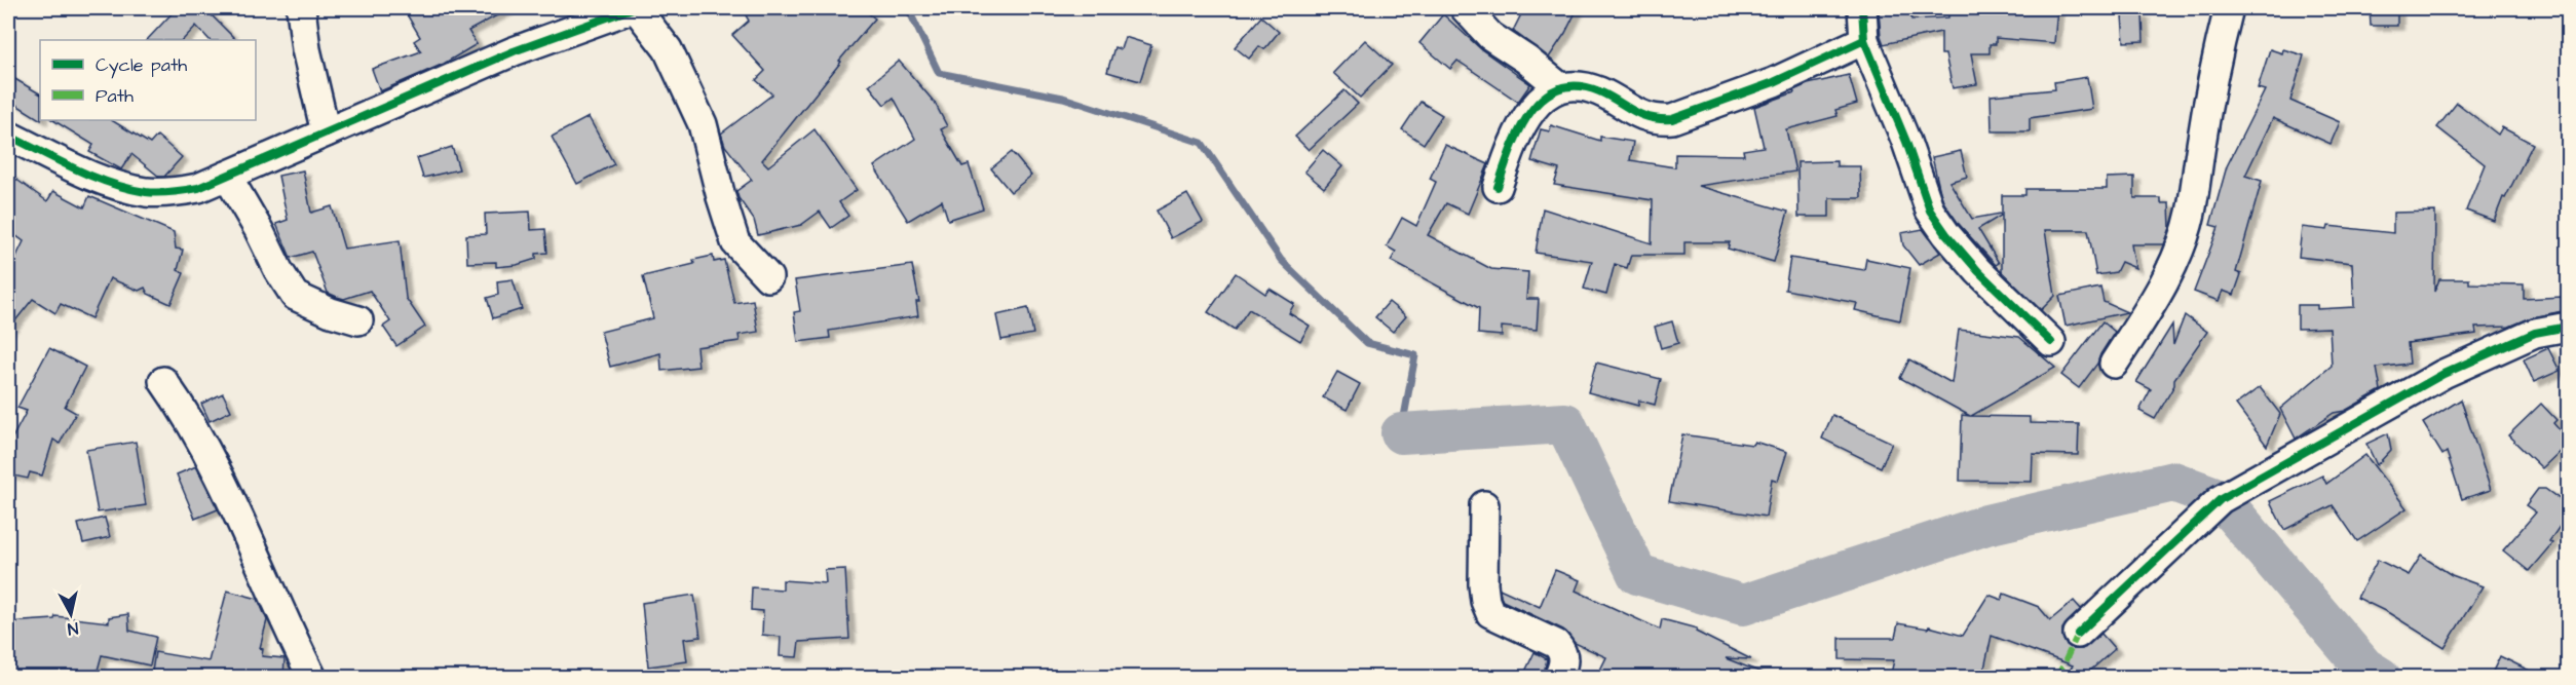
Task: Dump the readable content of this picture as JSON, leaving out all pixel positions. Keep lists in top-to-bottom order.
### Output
{
  "legend": ["Cycle path", "Path"],
  "north": "bottom"
}
